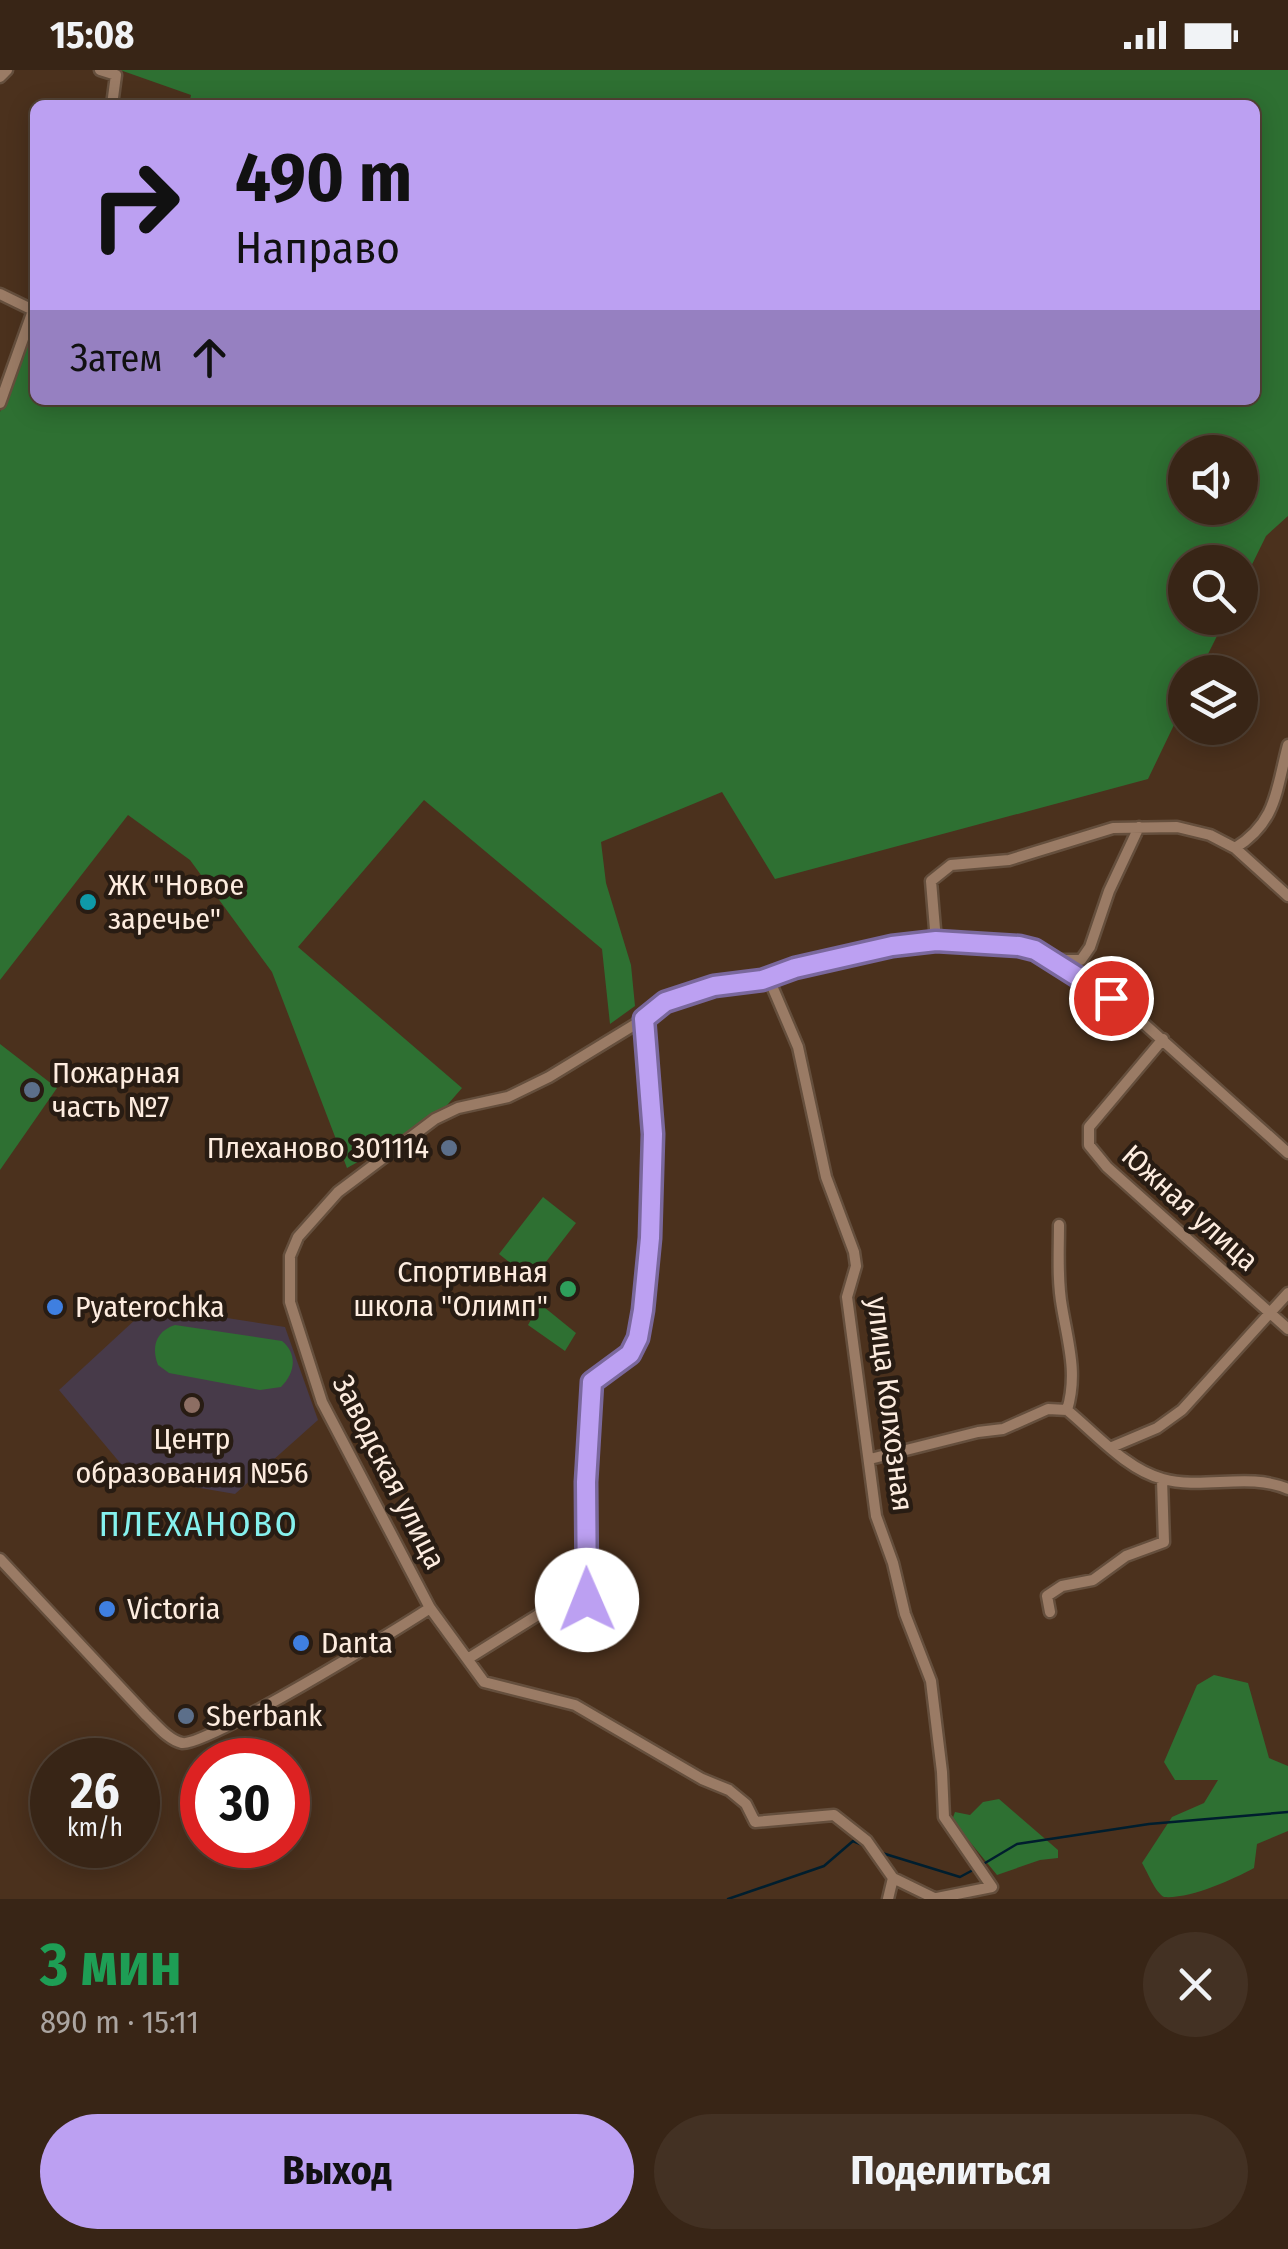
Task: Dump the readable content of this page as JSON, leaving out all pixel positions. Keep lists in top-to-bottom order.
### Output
{
  "streets": {
    "street": ["Южная улица", "улица Колхозная", "Заводская улица"]
  },
  "crossings": [
    ["улица Колхозная", "Заводская улица"]
  ],
  "districts": ["ПЛЕХАНОВО"],
  "places": [
    "ЖК \"Новое заречье\"",
    "Пожарная часть №7",
    "Плеханово 301114",
    "Спортивная школа \"Олимп\"",
    "Pyaterochka",
    "Центр образования №56",
    "Victoria",
    "Danta",
    "Sberbank"
  ],
  "page": {
    "status": "15:08",
    "turn": ["490 m", "Направо"],
    "then": "Затем",
    "speed": "26 km/h",
    "limit": "30",
    "heading": ["3 мин", "890 m · 15:11"],
    "buttons": ["Выход", "Поделиться"]
  }
}
